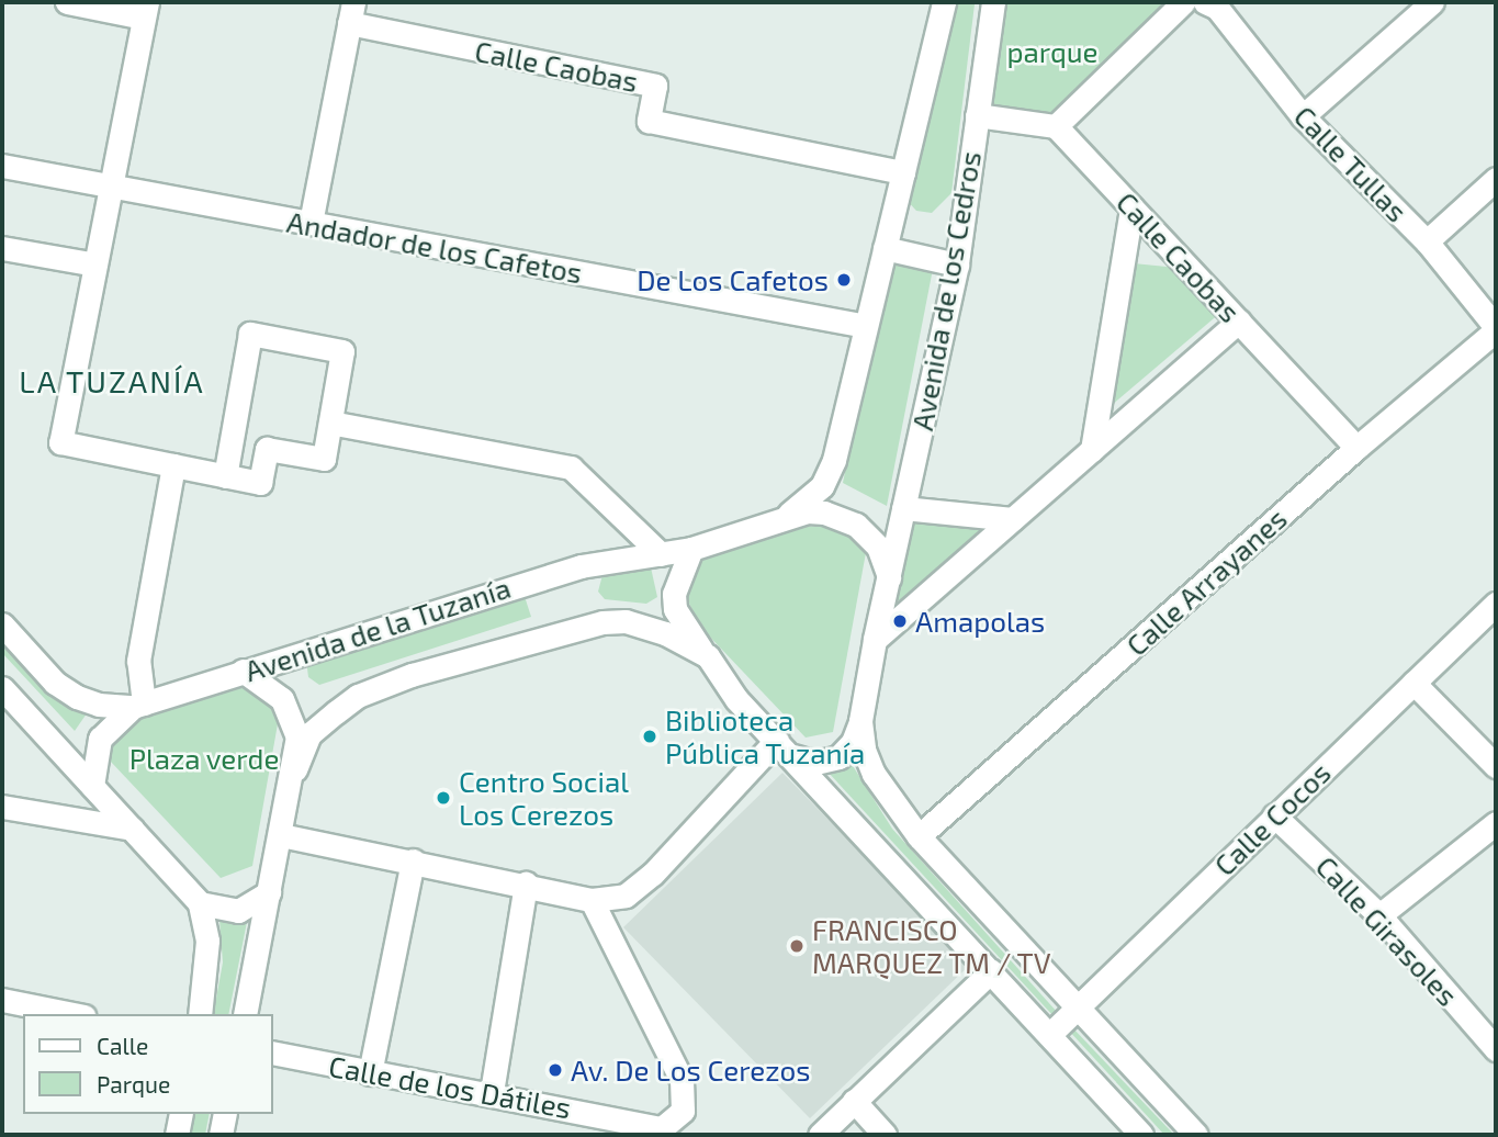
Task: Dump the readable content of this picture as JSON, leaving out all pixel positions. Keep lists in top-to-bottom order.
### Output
{
  "streets": {
    "street": [
      "Calle Caobas",
      "Calle Tullas",
      "Andador de los Cafetos",
      "Avenida de los Cedros",
      "Calle Arrayanes",
      "Avenida de la Tuzanía",
      "Calle Cocos",
      "Calle Girasoles",
      "Calle de los Dátiles"
    ]
  },
  "crossings": [
    ["Calle Caobas", "Calle Arrayanes"],
    ["Calle Tullas", "Calle Arrayanes"],
    ["Avenida de los Cedros", "Avenida de la Tuzanía"],
    ["Avenida de la Tuzanía", "Calle Cocos"],
    ["Calle Cocos", "Calle Girasoles"]
  ],
  "districts": ["LA TUZANÍA"],
  "parks": ["parque", "Plaza verde"],
  "places": [
    "De Los Cafetos",
    "Amapolas",
    "Biblioteca Pública Tuzanía",
    "Centro Social Los Cerezos",
    "FRANCISCO MARQUEZ TM / TV",
    "Av. De Los Cerezos"
  ],
  "legend": ["Calle", "Parque"]
}
